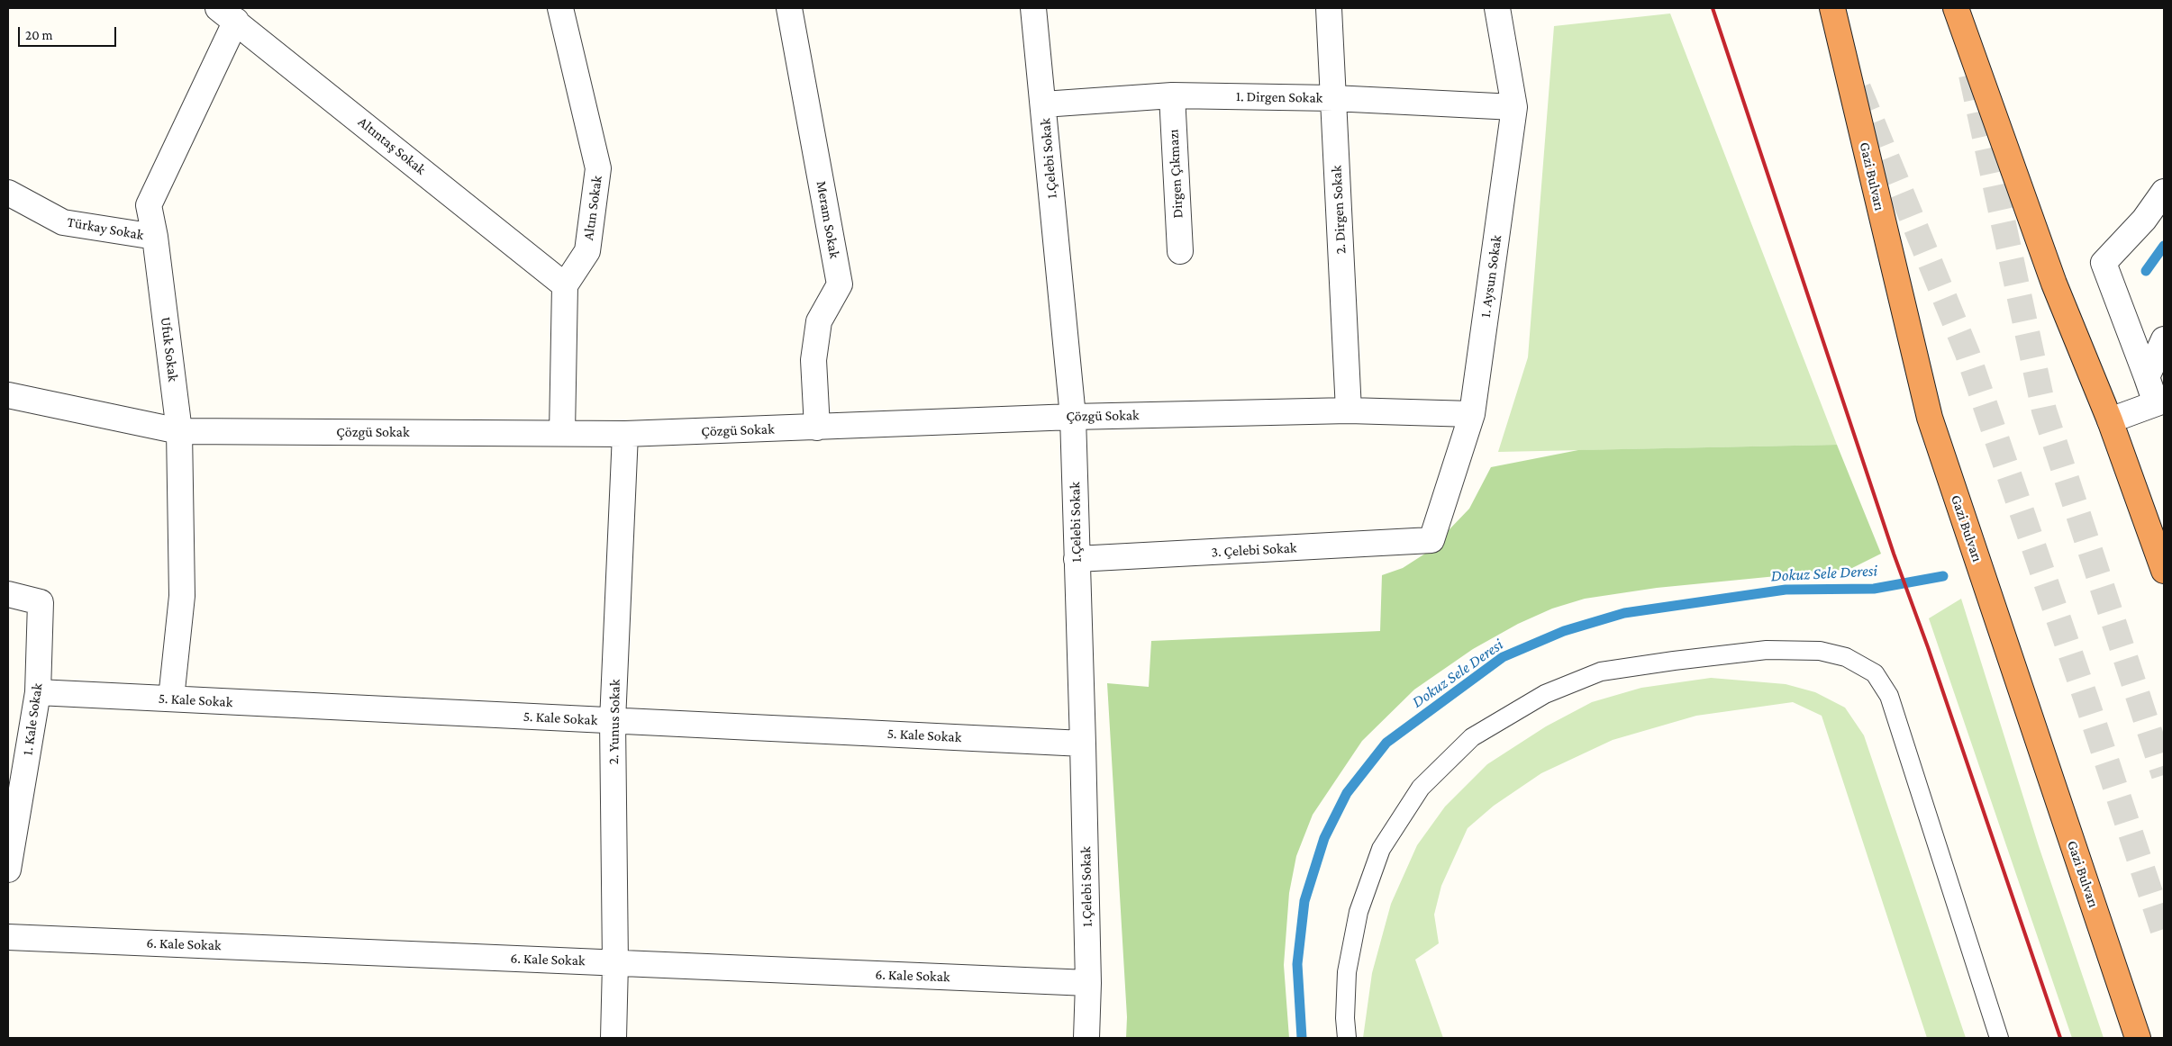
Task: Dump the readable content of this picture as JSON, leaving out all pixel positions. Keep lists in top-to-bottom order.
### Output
{
  "streets": {
    "highway": ["Gazi Bulvarı"],
    "street": [
      "1. Dirgen Sokak",
      "Altıntaş Sokak",
      "1.Çelebi Sokak",
      "Dirgen Çıkmazı",
      "Altın Sokak",
      "2. Dirgen Sokak",
      "Meram Sokak",
      "Türkay Sokak",
      "1. Aysun Sokak",
      "Ufuk Sokak",
      "Çözgü Sokak",
      "3. Çelebi Sokak",
      "5. Kale Sokak",
      "1. Kale Sokak",
      "2. Yunus Sokak",
      "6. Kale Sokak"
    ]
  },
  "crossings": [
    ["1. Dirgen Sokak", "1.Çelebi Sokak"],
    ["1. Dirgen Sokak", "Dirgen Çıkmazı"],
    ["1. Dirgen Sokak", "2. Dirgen Sokak"],
    ["1. Dirgen Sokak", "1. Aysun Sokak"],
    ["Altıntaş Sokak", "Altın Sokak"],
    ["Altıntaş Sokak", "Ufuk Sokak"],
    ["1.Çelebi Sokak", "Çözgü Sokak"],
    ["1.Çelebi Sokak", "3. Çelebi Sokak"],
    ["1.Çelebi Sokak", "5. Kale Sokak"],
    ["1.Çelebi Sokak", "6. Kale Sokak"],
    ["2. Dirgen Sokak", "Çözgü Sokak"],
    ["Meram Sokak", "Çözgü Sokak"],
    ["Türkay Sokak", "Ufuk Sokak"],
    ["1. Aysun Sokak", "Çözgü Sokak"],
    ["1. Aysun Sokak", "3. Çelebi Sokak"],
    ["Ufuk Sokak", "Çözgü Sokak"],
    ["Ufuk Sokak", "5. Kale Sokak"],
    ["Çözgü Sokak", "2. Yunus Sokak"],
    ["5. Kale Sokak", "1. Kale Sokak"],
    ["5. Kale Sokak", "2. Yunus Sokak"],
    ["2. Yunus Sokak", "6. Kale Sokak"]
  ],
  "water": ["Dokuz Sele Deresi"],
  "scale_bar": "20 m"
}
